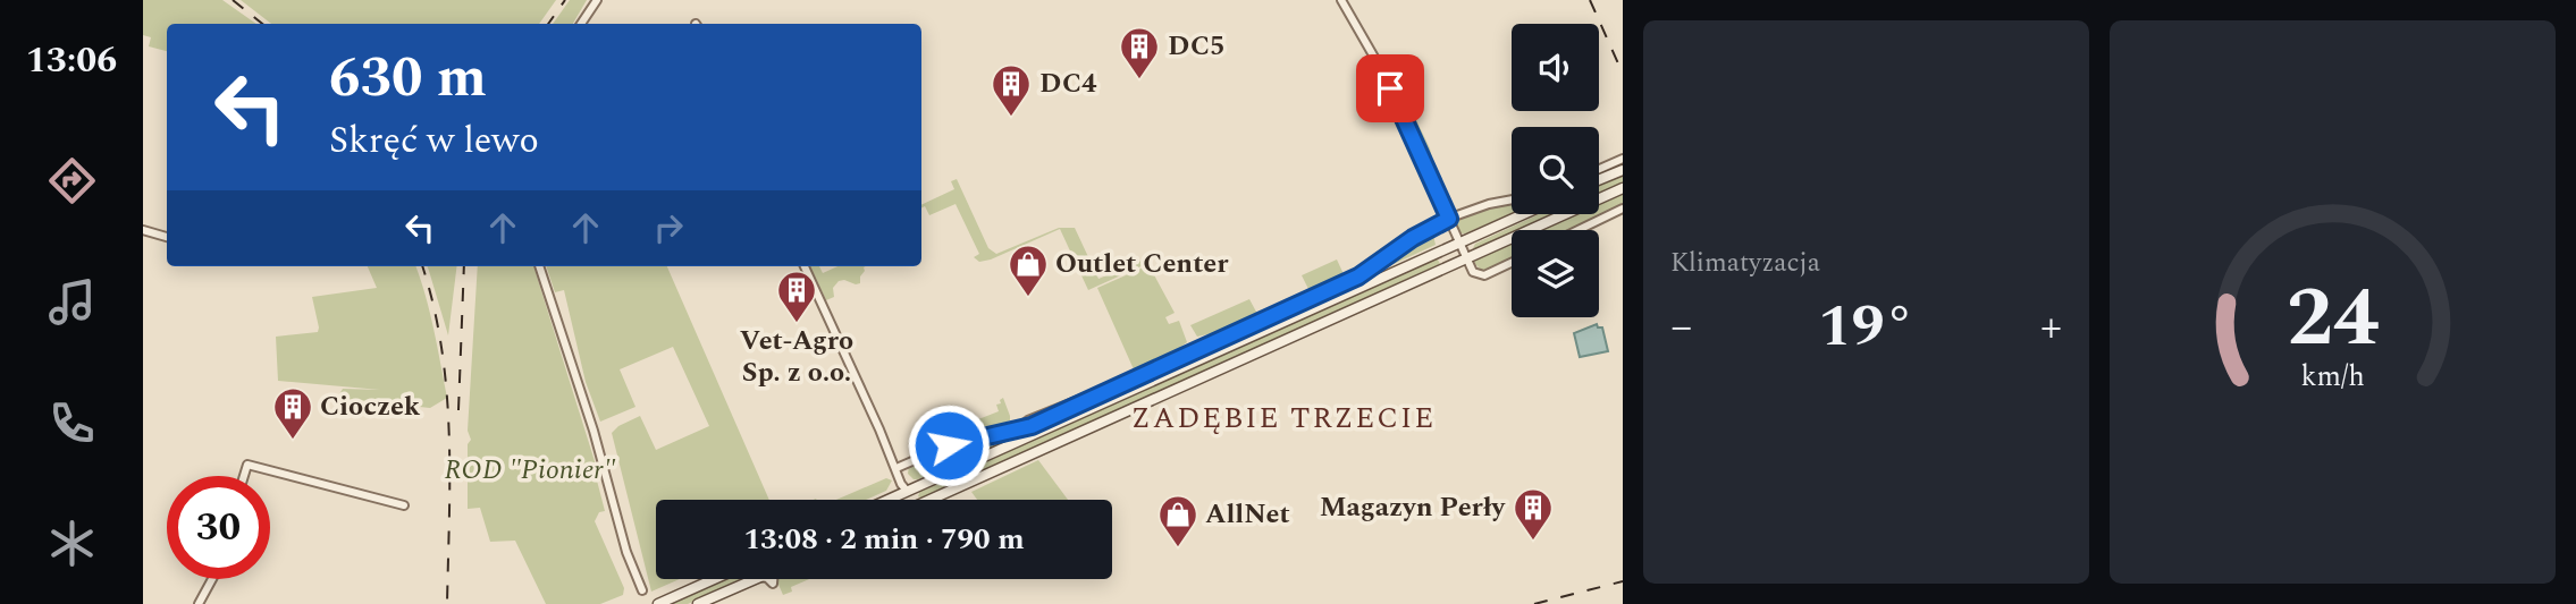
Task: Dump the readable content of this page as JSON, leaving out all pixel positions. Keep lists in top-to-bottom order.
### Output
{
  "districts": ["ZADĘBIE TRZECIE"],
  "parks": ["ROD \"Pionier\""],
  "places": {
    "building": [
      "DC5",
      "DC4",
      "Vet-Agro Sp. z o.o.",
      "Cioczek",
      "Magazyn Perły"
    ],
    "shop": ["Outlet Center", "AllNet"]
  },
  "page": {
    "tabs": "13:06",
    "tile": "Klimatyzacja",
    "turn": ["630 m", "Skręć w lewo"],
    "heat": ["−", "19°", "+"],
    "limit": "30",
    "trip": "13:08 · 2 min · 790 m",
    "gauge": ["24", "km/h"]
  }
}
